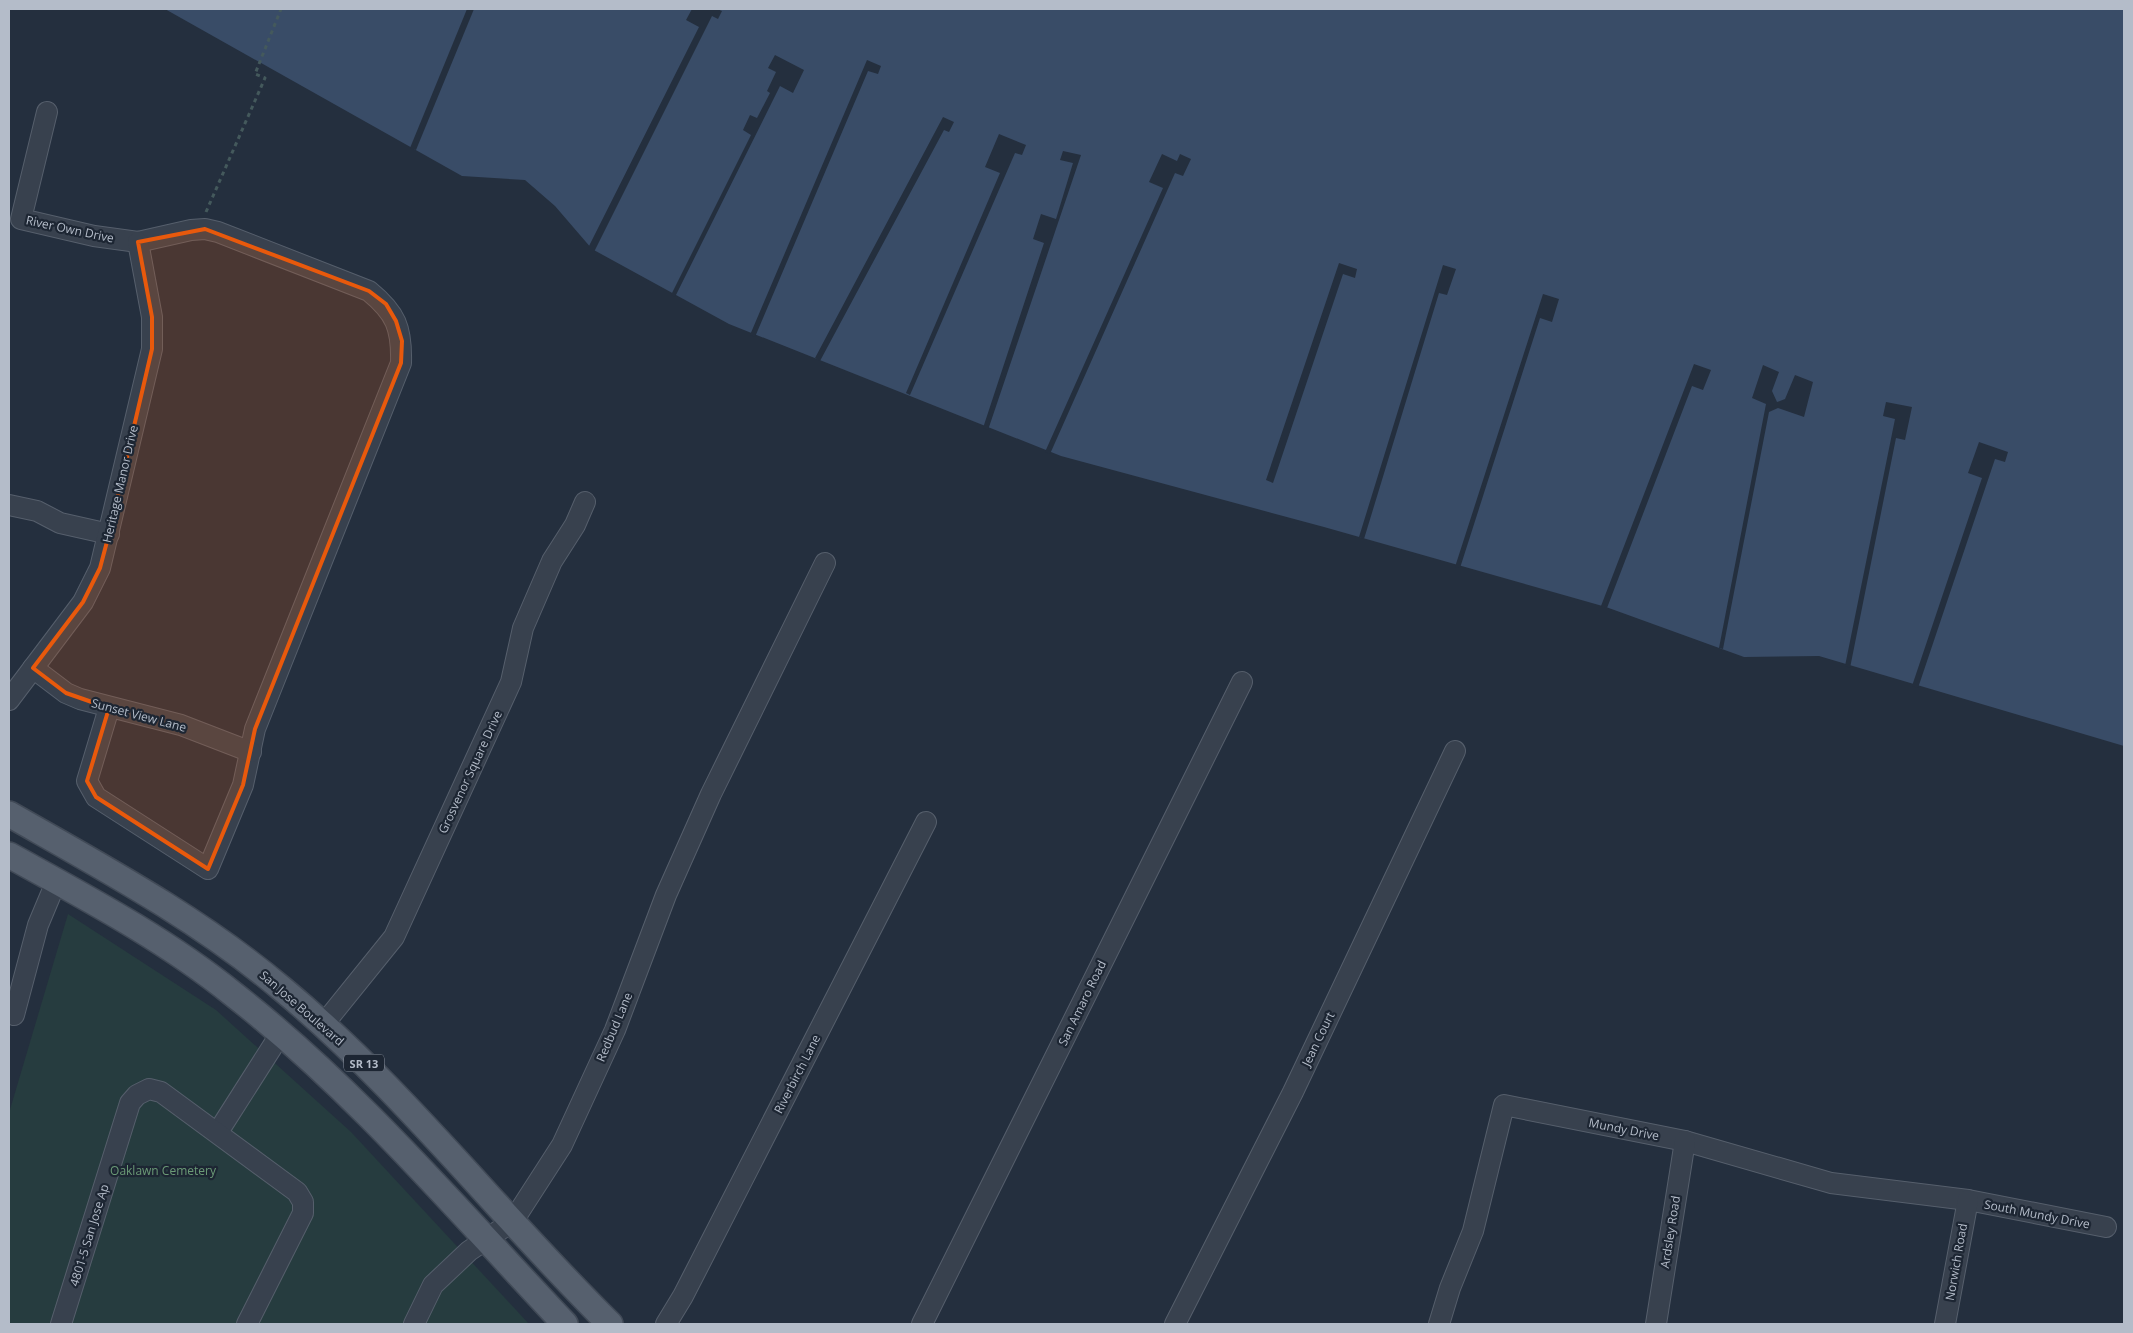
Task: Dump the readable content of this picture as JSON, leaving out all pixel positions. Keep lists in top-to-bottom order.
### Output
{
  "streets": {
    "main road": ["San Jose Boulevard", "SR 13"],
    "street": [
      "River Own Drive",
      "Heritage Manor Drive",
      "Sunset View Lane",
      "Grosvenor Square Drive",
      "San Amaro Road",
      "Redbud Lane",
      "Jean Court",
      "Riverbirch Lane",
      "Mundy Drive",
      "South Mundy Drive",
      "Ardsley Road",
      "4801-5 San Jose Ap",
      "Norwich Road"
    ]
  },
  "crossings": [
    ["River Own Drive", "Heritage Manor Drive"],
    ["Heritage Manor Drive", "Sunset View Lane"],
    ["Grosvenor Square Drive", "San Jose Boulevard"],
    ["San Jose Boulevard", "Redbud Lane"],
    ["Redbud Lane", "SR 13"],
    ["Mundy Drive", "South Mundy Drive"],
    ["Mundy Drive", "Ardsley Road"],
    ["Mundy Drive", "Norwich Road"],
    ["South Mundy Drive", "Norwich Road"]
  ],
  "parks": ["Oaklawn Cemetery"]
}
